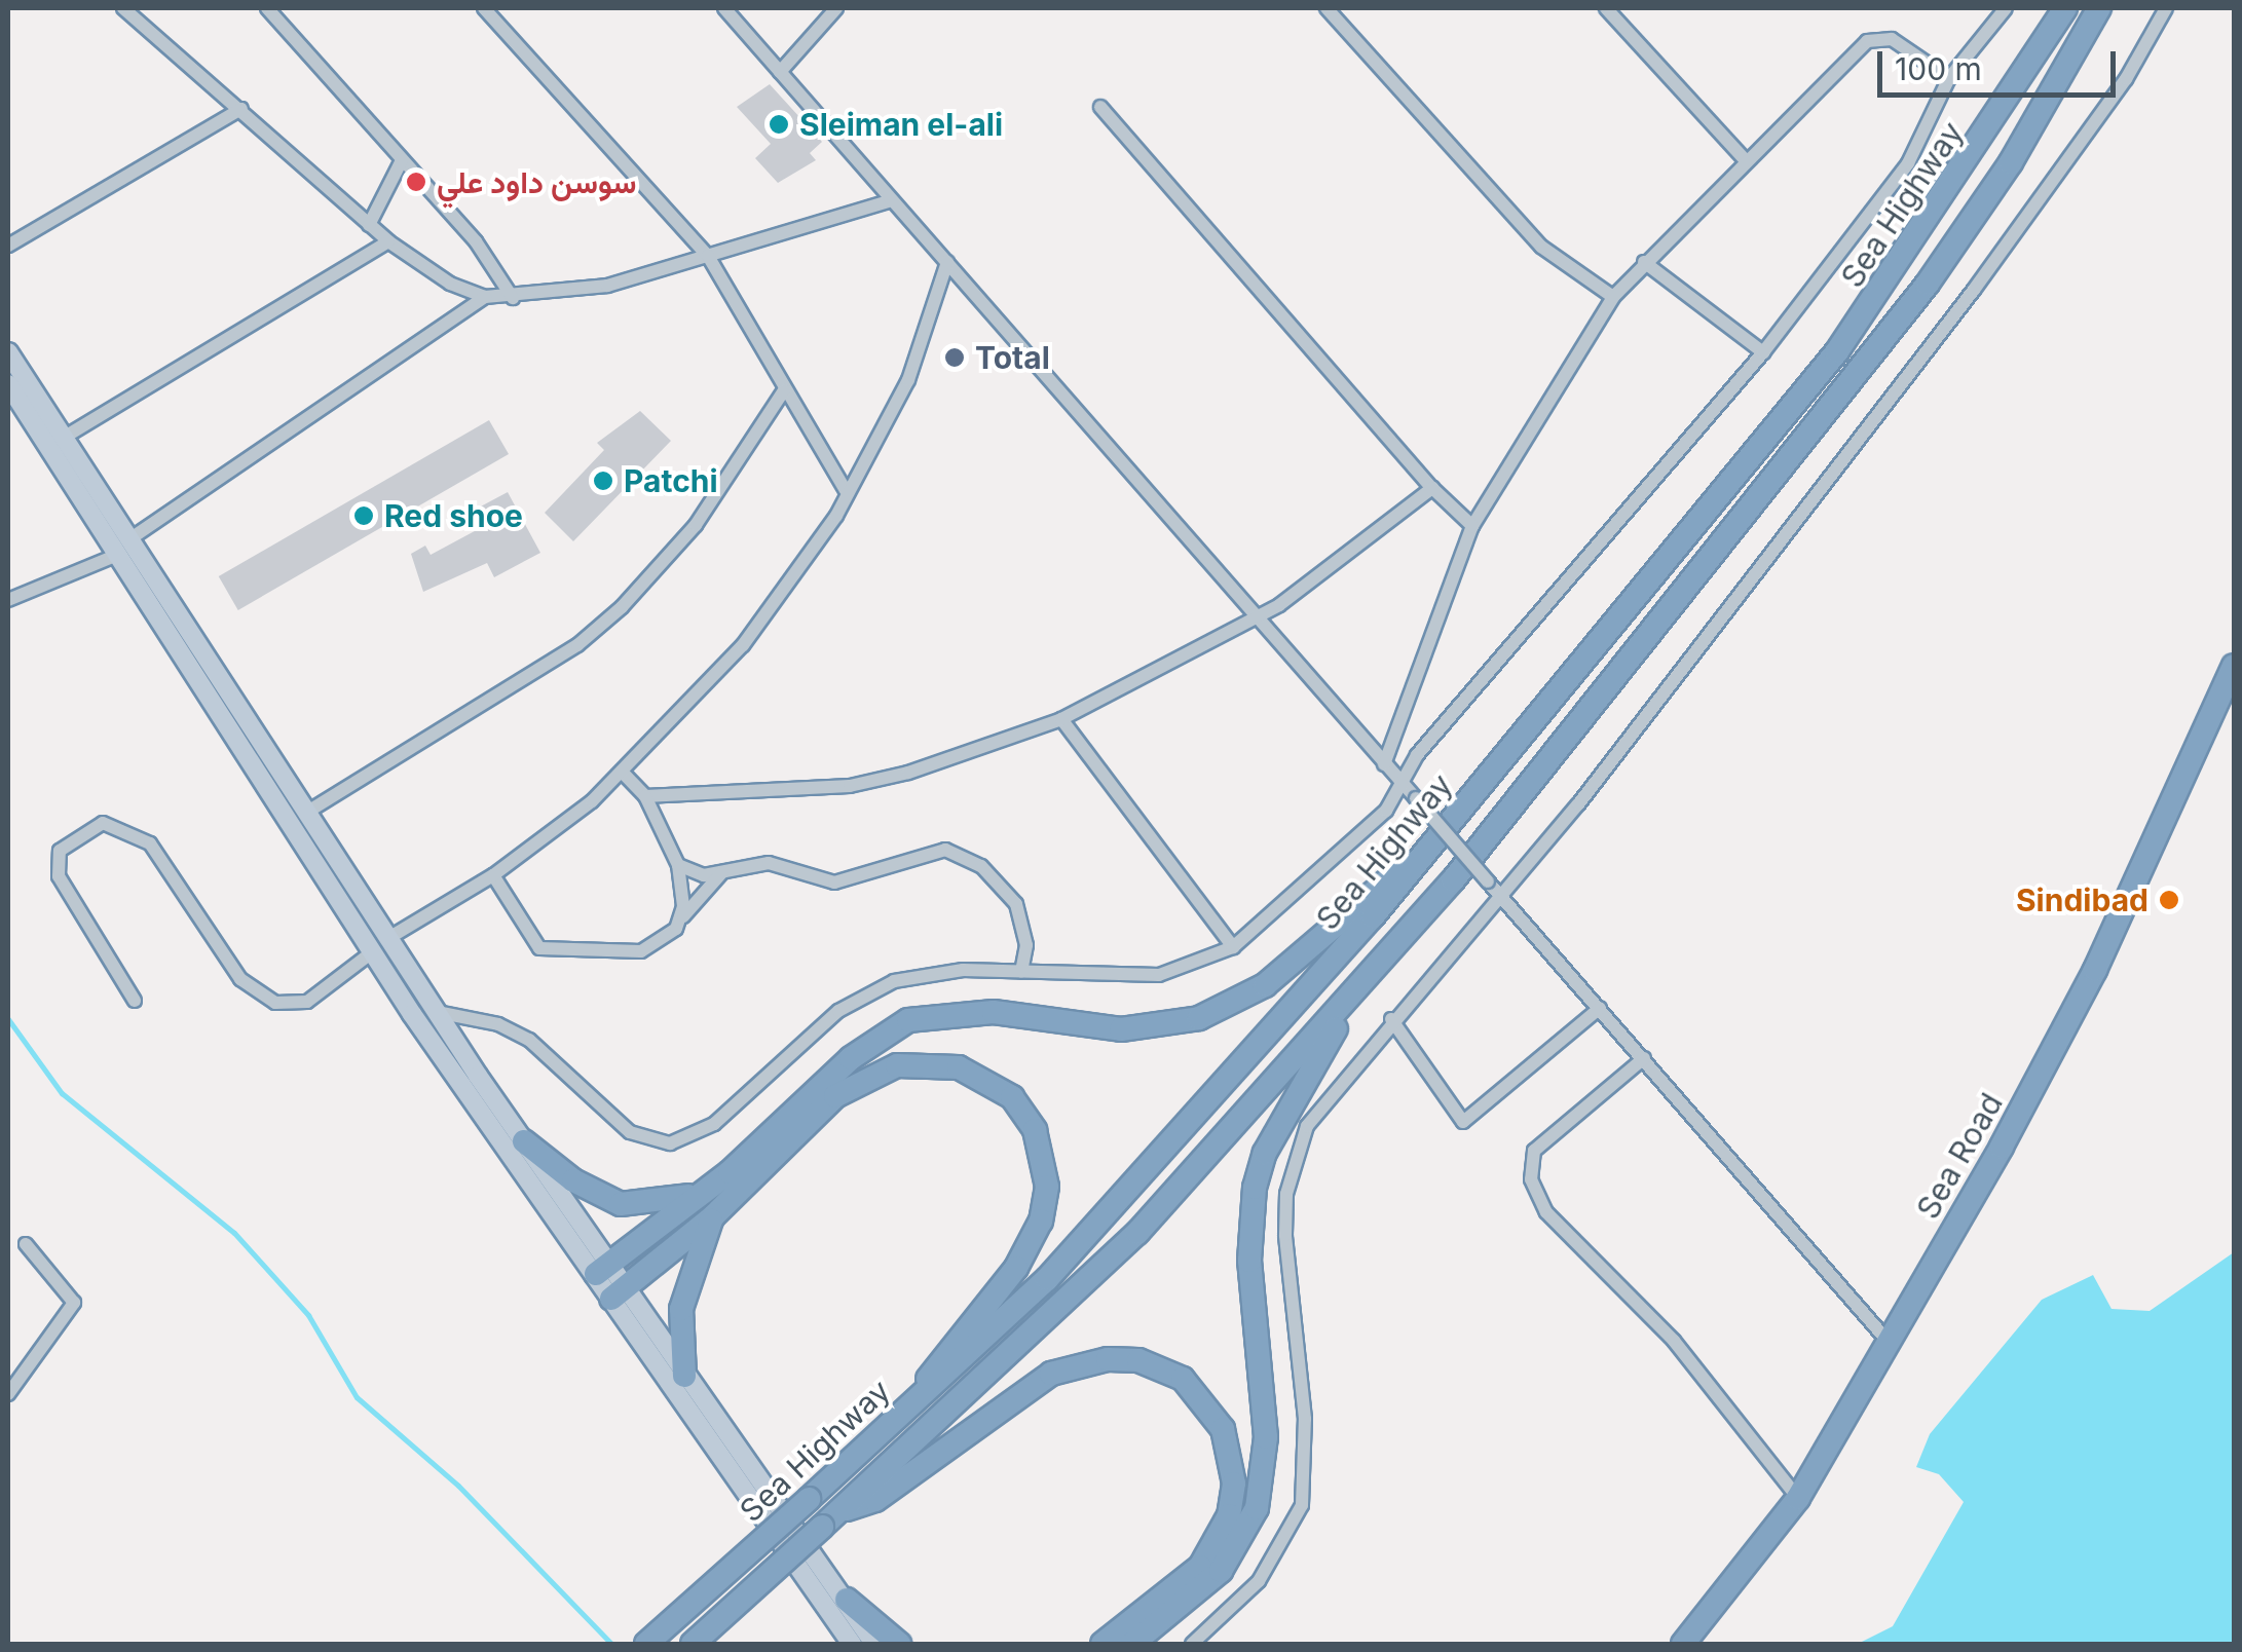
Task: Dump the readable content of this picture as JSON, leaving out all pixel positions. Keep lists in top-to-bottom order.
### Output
{
  "streets": {
    "highway": ["Sea Highway", "Sea Road"]
  },
  "places": [
    "Sleiman el-ali",
    "سوسن داود علي",
    "Total",
    "Patchi",
    "Red shoe",
    "Sindibad"
  ],
  "scale_bar": "100 m"
}
